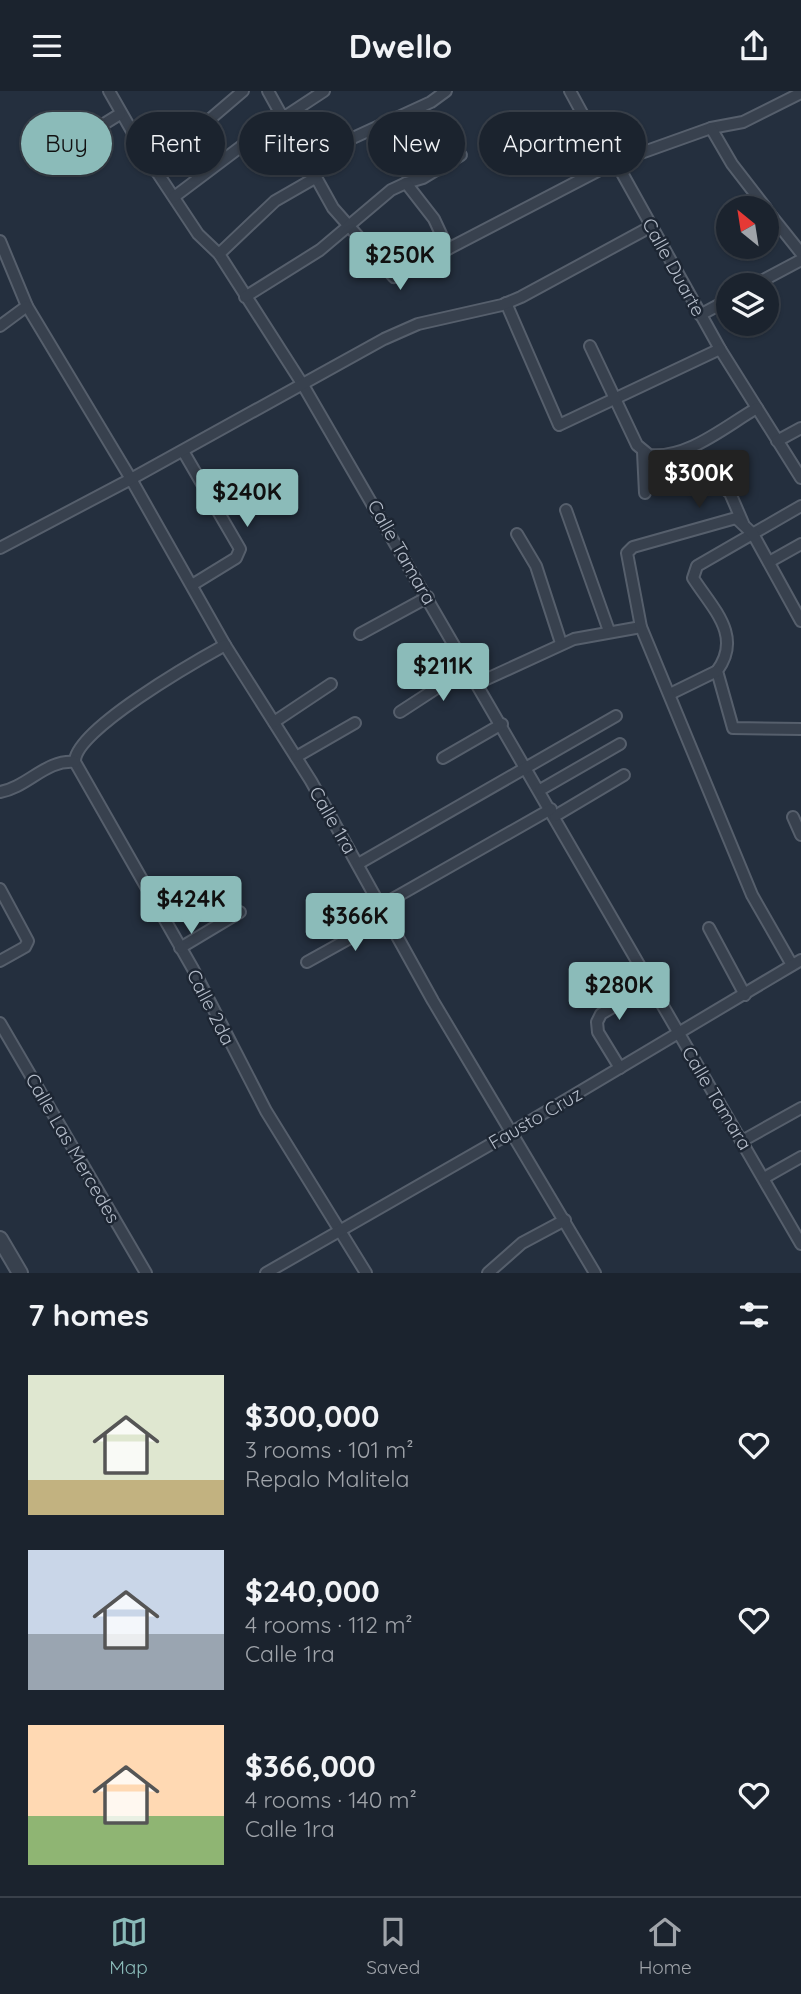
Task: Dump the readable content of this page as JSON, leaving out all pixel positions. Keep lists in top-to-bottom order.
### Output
{
  "streets": {
    "street": [
      "Calle Duarte",
      "Calle Tamara",
      "Calle 1ra",
      "Calle 2da",
      "Fausto Cruz",
      "Calle Las Mercedes"
    ]
  },
  "crossings": [
    ["Calle Tamara", "Fausto Cruz"],
    ["Calle 1ra", "Fausto Cruz"],
    ["Calle 2da", "Fausto Cruz"]
  ],
  "north": "top left",
  "page": {
    "header": "Dwello",
    "chip": [
      "Buy",
      "Rent",
      "Filters",
      "New",
      "Apartment"
    ],
    "price": [
      "$250K",
      "$300K",
      "$240K",
      "$211K",
      "$424K",
      "$366K",
      "$280K"
    ],
    "heading": "7 homes",
    "list": [
      {
        "name": "$300,000",
        "note": "3 rooms · 101 m² · Repalo Malitela"
      },
      {
        "name": "$240,000",
        "note": "4 rooms · 112 m² · Calle 1ra"
      },
      {
        "name": "$366,000",
        "note": "4 rooms · 140 m² · Calle 1ra"
      }
    ],
    "tabs": ["Map", "Saved", "Home"]
  }
}
